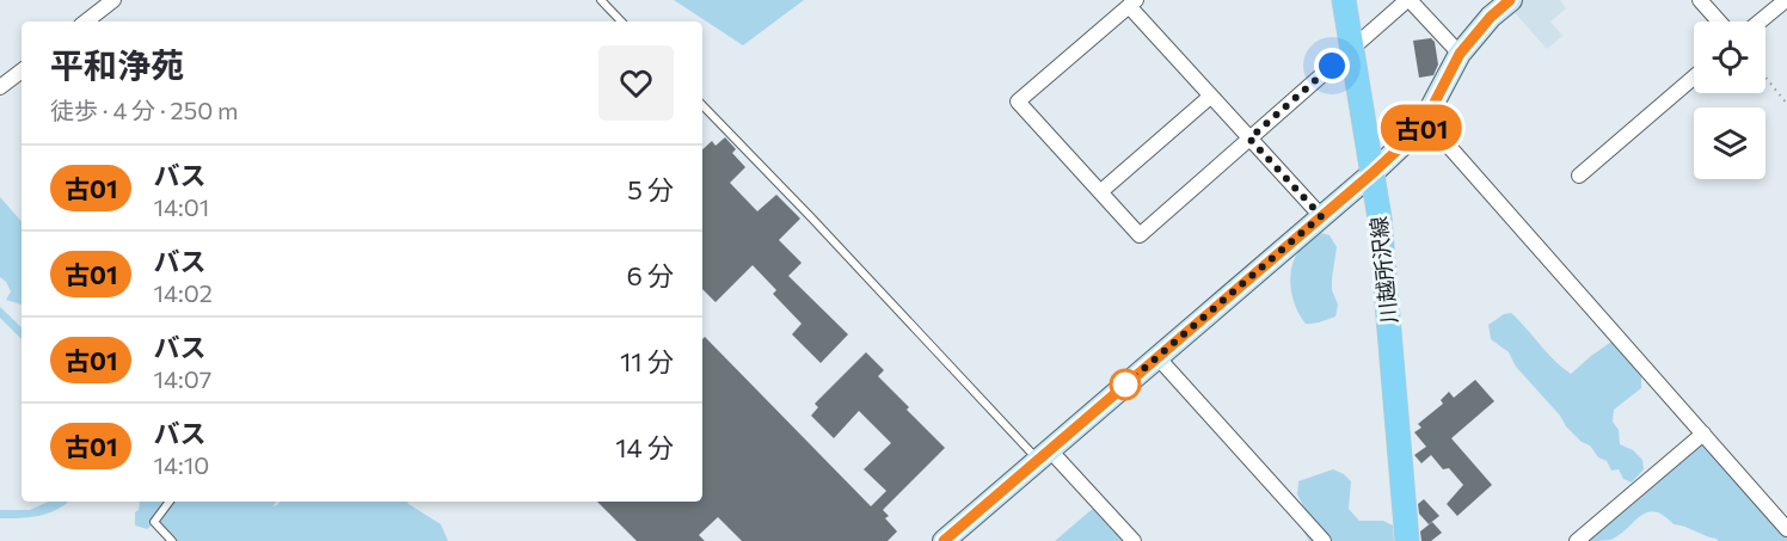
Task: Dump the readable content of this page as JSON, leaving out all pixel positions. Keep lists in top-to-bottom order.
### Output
{
  "streets": {
    "main road": ["川越所沢線"]
  },
  "lines": ["bus line 古01"],
  "page": {
    "on_map": "古01",
    "heading": ["平和浄苑", "徒歩 · 4 分 · 250 m"],
    "list": [
      {
        "mark": "古01",
        "name": "バス",
        "note": "14:01",
        "value": "5 分"
      },
      {
        "mark": "古01",
        "name": "バス",
        "note": "14:02",
        "value": "6 分"
      },
      {
        "mark": "古01",
        "name": "バス",
        "note": "14:07",
        "value": "11 分"
      },
      {
        "mark": "古01",
        "name": "バス",
        "note": "14:10",
        "value": "14 分"
      }
    ]
  }
}
